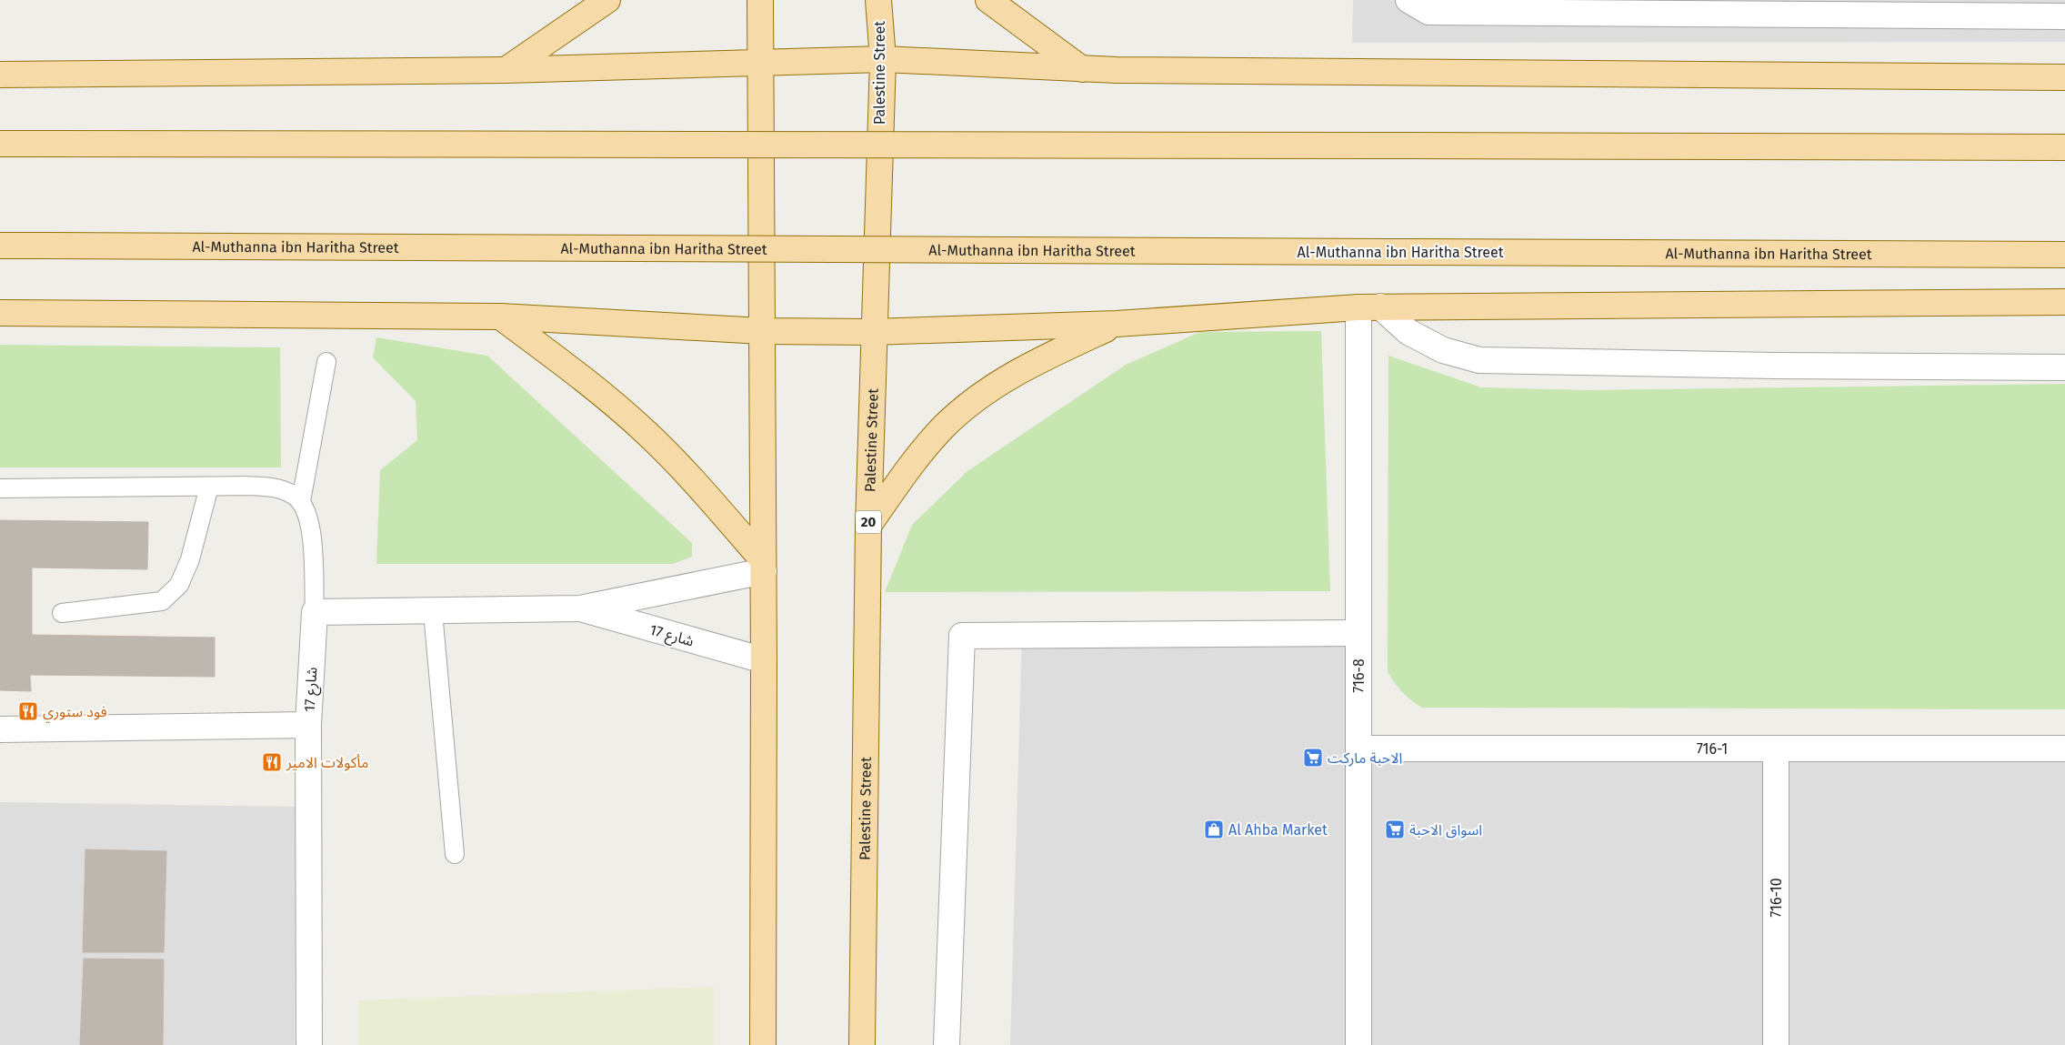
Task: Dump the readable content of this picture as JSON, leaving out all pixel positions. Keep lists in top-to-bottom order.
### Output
{
  "streets": {
    "main road": ["Palestine Street", "Al-Muthanna ibn Haritha Street", "20"],
    "street": [
      "شارع 17",
      "716-8",
      "716-1",
      "716-10"
    ]
  },
  "crossings": [
    ["716-8", "716-1"],
    ["716-1", "716-10"]
  ],
  "places": {
    "restaurant": ["فود ستوري", "مأكولات الامير"],
    "supermarket": ["الاحبة ماركت", "اسواق الاحبة"],
    "shop": ["Al Ahba Market"]
  }
}
